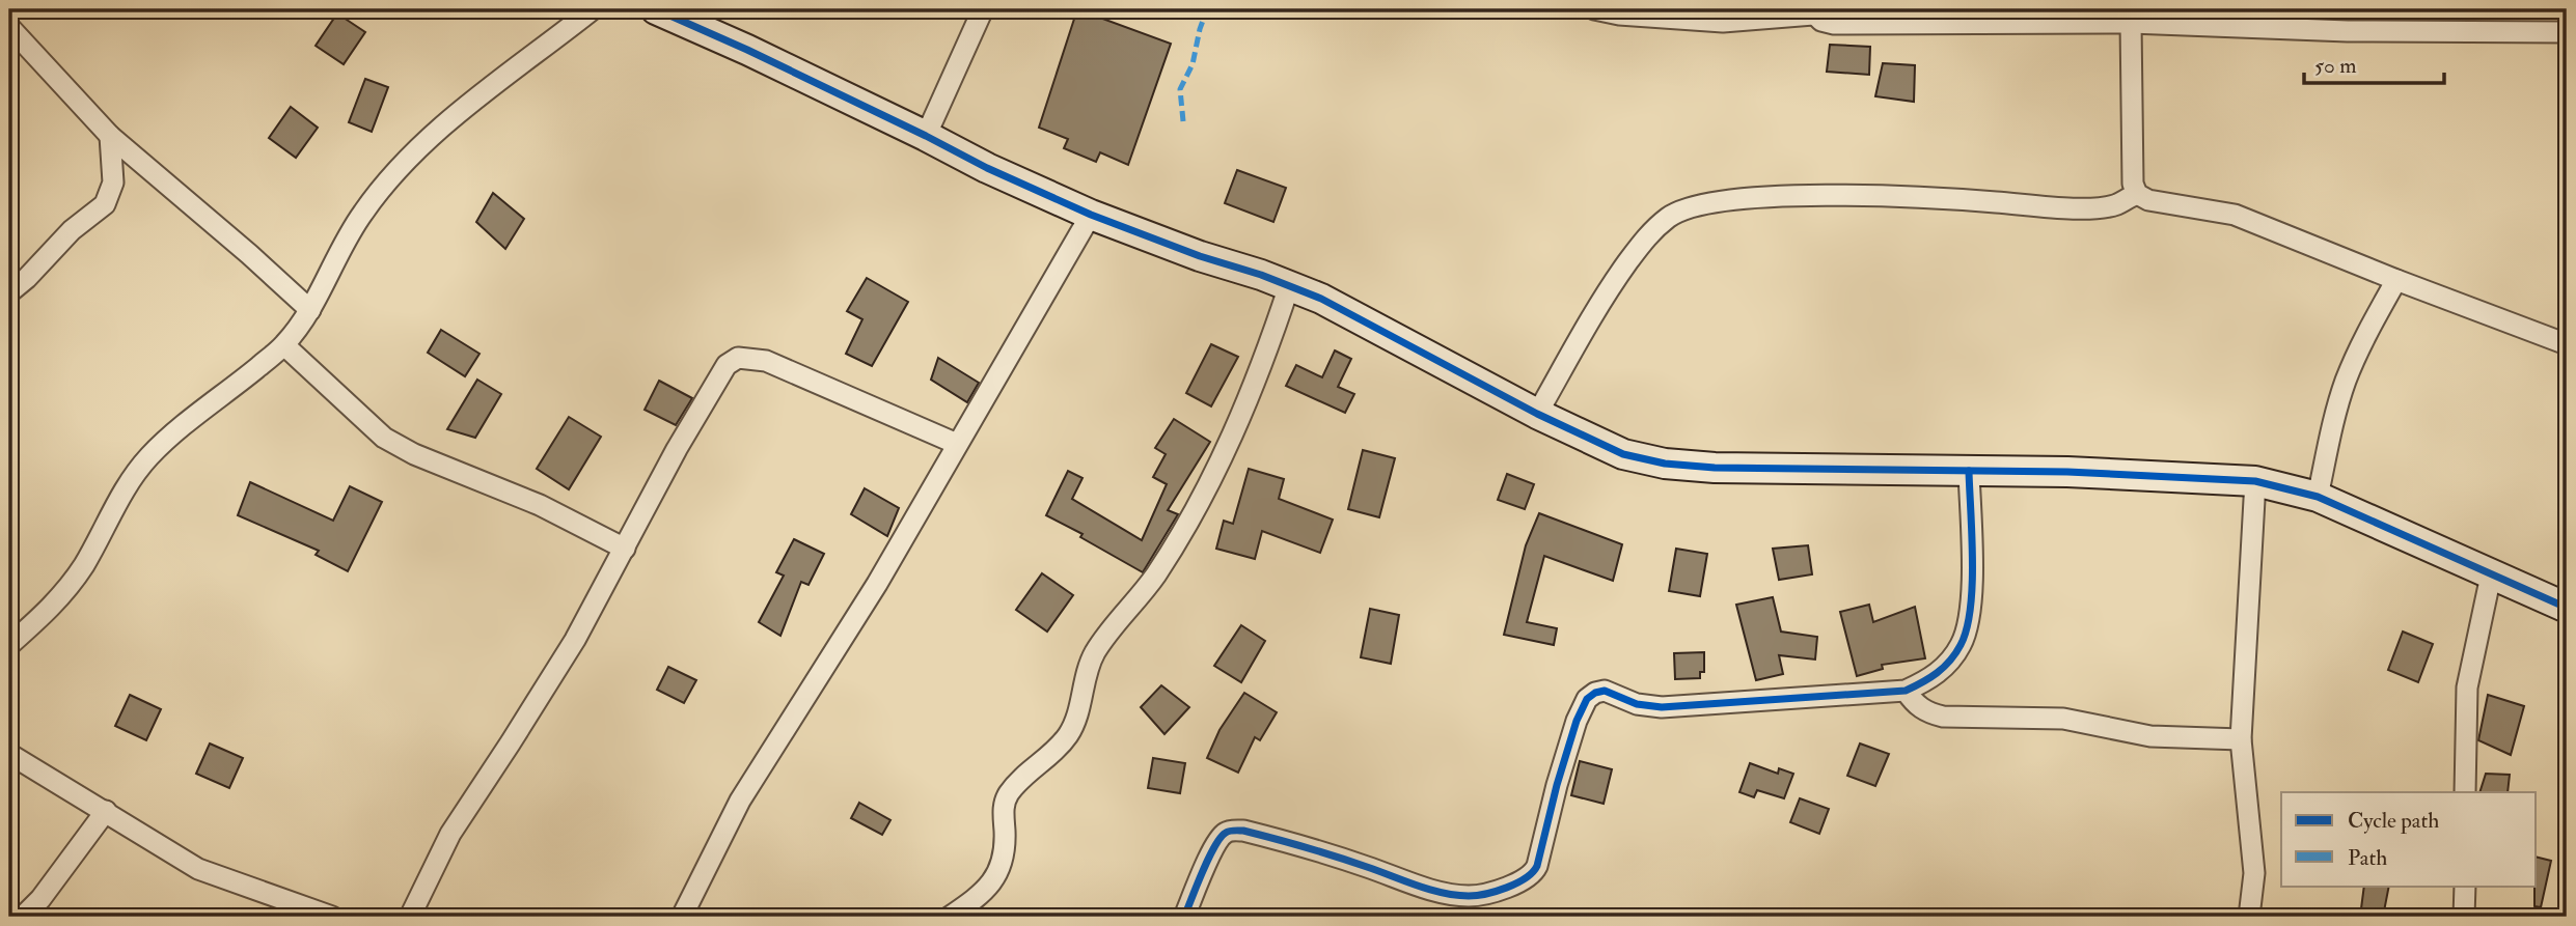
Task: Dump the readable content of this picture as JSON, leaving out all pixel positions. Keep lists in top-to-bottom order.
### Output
{
  "legend": ["Cycle path", "Path"],
  "scale_bar": "50 m"
}
